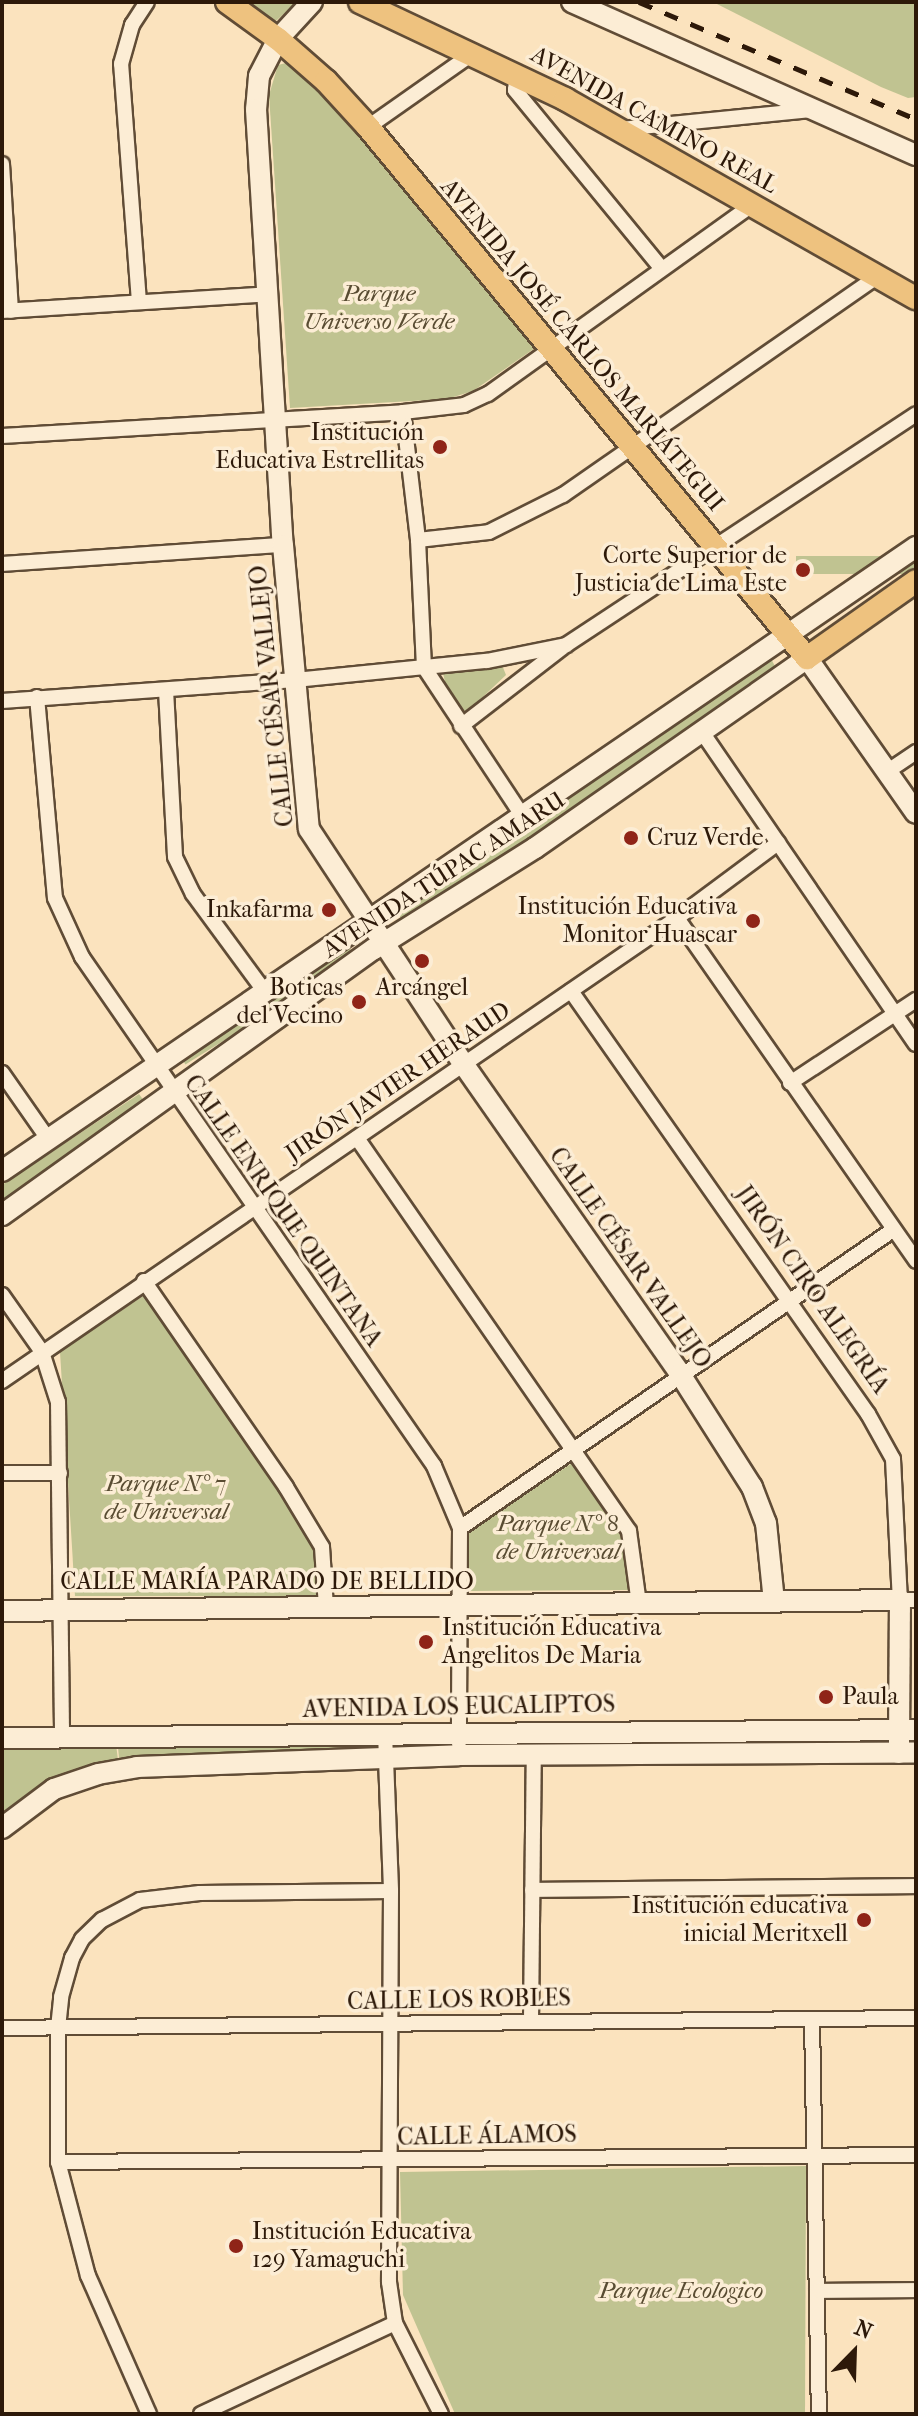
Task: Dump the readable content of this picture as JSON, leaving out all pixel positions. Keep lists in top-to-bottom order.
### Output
{
  "streets": {
    "main road": ["AVENIDA CAMINO REAL", "AVENIDA JOSÉ CARLOS MARIÁTEGUI", "AVENIDA TÚPAC AMARU"],
    "street": [
      "CALLE CÉSAR VALLEJO",
      "JIRÓN JAVIER HERAUD",
      "CALLE ENRIQUE QUINTANA",
      "JIRÓN CIRO ALEGRÍA",
      "CALLE MARÍA PARADO DE BELLIDO",
      "AVENIDA LOS EUCALIPTOS",
      "CALLE LOS ROBLES",
      "CALLE ÁLAMOS"
    ]
  },
  "crossings": [
    ["AVENIDA JOSÉ CARLOS MARIÁTEGUI", "CALLE CÉSAR VALLEJO"],
    ["AVENIDA JOSÉ CARLOS MARIÁTEGUI", "AVENIDA TÚPAC AMARU"],
    ["CALLE CÉSAR VALLEJO", "AVENIDA TÚPAC AMARU"],
    ["CALLE CÉSAR VALLEJO", "JIRÓN JAVIER HERAUD"],
    ["CALLE CÉSAR VALLEJO", "CALLE MARÍA PARADO DE BELLIDO"],
    ["AVENIDA TÚPAC AMARU", "CALLE ENRIQUE QUINTANA"],
    ["JIRÓN JAVIER HERAUD", "CALLE ENRIQUE QUINTANA"],
    ["JIRÓN JAVIER HERAUD", "JIRÓN CIRO ALEGRÍA"],
    ["CALLE ENRIQUE QUINTANA", "CALLE MARÍA PARADO DE BELLIDO"],
    ["CALLE ENRIQUE QUINTANA", "AVENIDA LOS EUCALIPTOS"],
    ["JIRÓN CIRO ALEGRÍA", "CALLE MARÍA PARADO DE BELLIDO"],
    ["JIRÓN CIRO ALEGRÍA", "AVENIDA LOS EUCALIPTOS"]
  ],
  "parks": [
    "Parque Universo Verde",
    "Parque Nº 7 de Universal",
    "Parque Nº 8 de Universal",
    "Parque Ecologico"
  ],
  "places": [
    "Institución Educativa Estrellitas",
    "Corte Superior de Justicia de Lima Este",
    "Cruz Verde",
    "Inkafarma",
    "Institución Educativa Monitor Huascar",
    "Arcángel",
    "Boticas del Vecino",
    "Institución Educativa Angelitos De Maria",
    "Paula",
    "Institución educativa inicial Meritxell",
    "Institución Educativa 129 Yamaguchi"
  ],
  "north": "top right"
}
